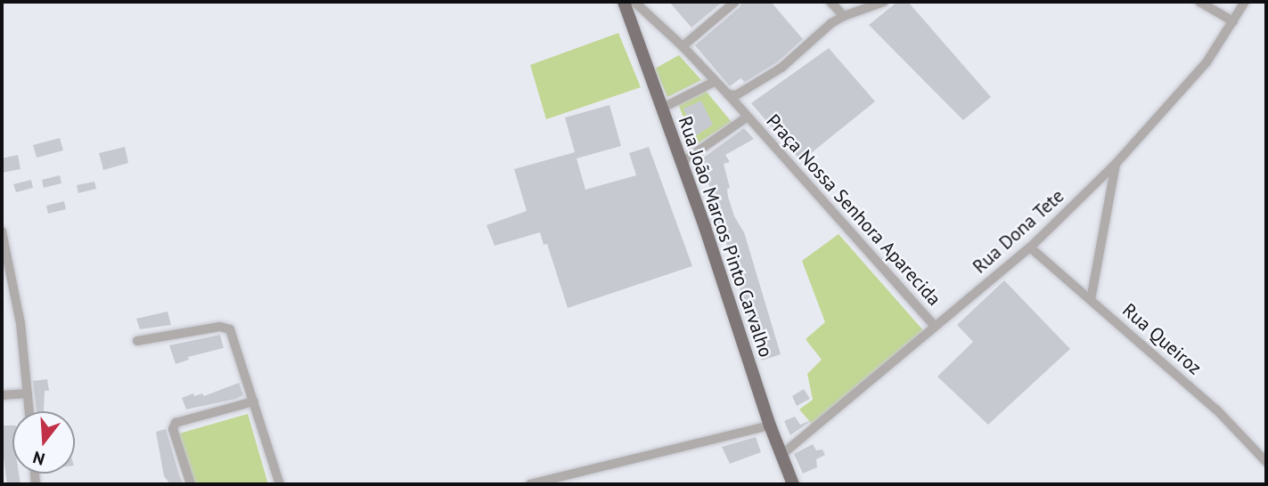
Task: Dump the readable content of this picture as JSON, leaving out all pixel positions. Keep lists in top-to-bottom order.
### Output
{
  "streets": {
    "main road": ["Rua João Marcos Pinto Carvalho"],
    "street": ["Praça Nossa Senhora Aparecida", "Rua Dona Tete", "Rua Queiroz"]
  },
  "crossings": [
    ["Praça Nossa Senhora Aparecida", "Rua Dona Tete"],
    ["Rua Dona Tete", "Rua João Marcos Pinto Carvalho"],
    ["Rua Dona Tete", "Rua Queiroz"]
  ],
  "north": "bottom"
}
